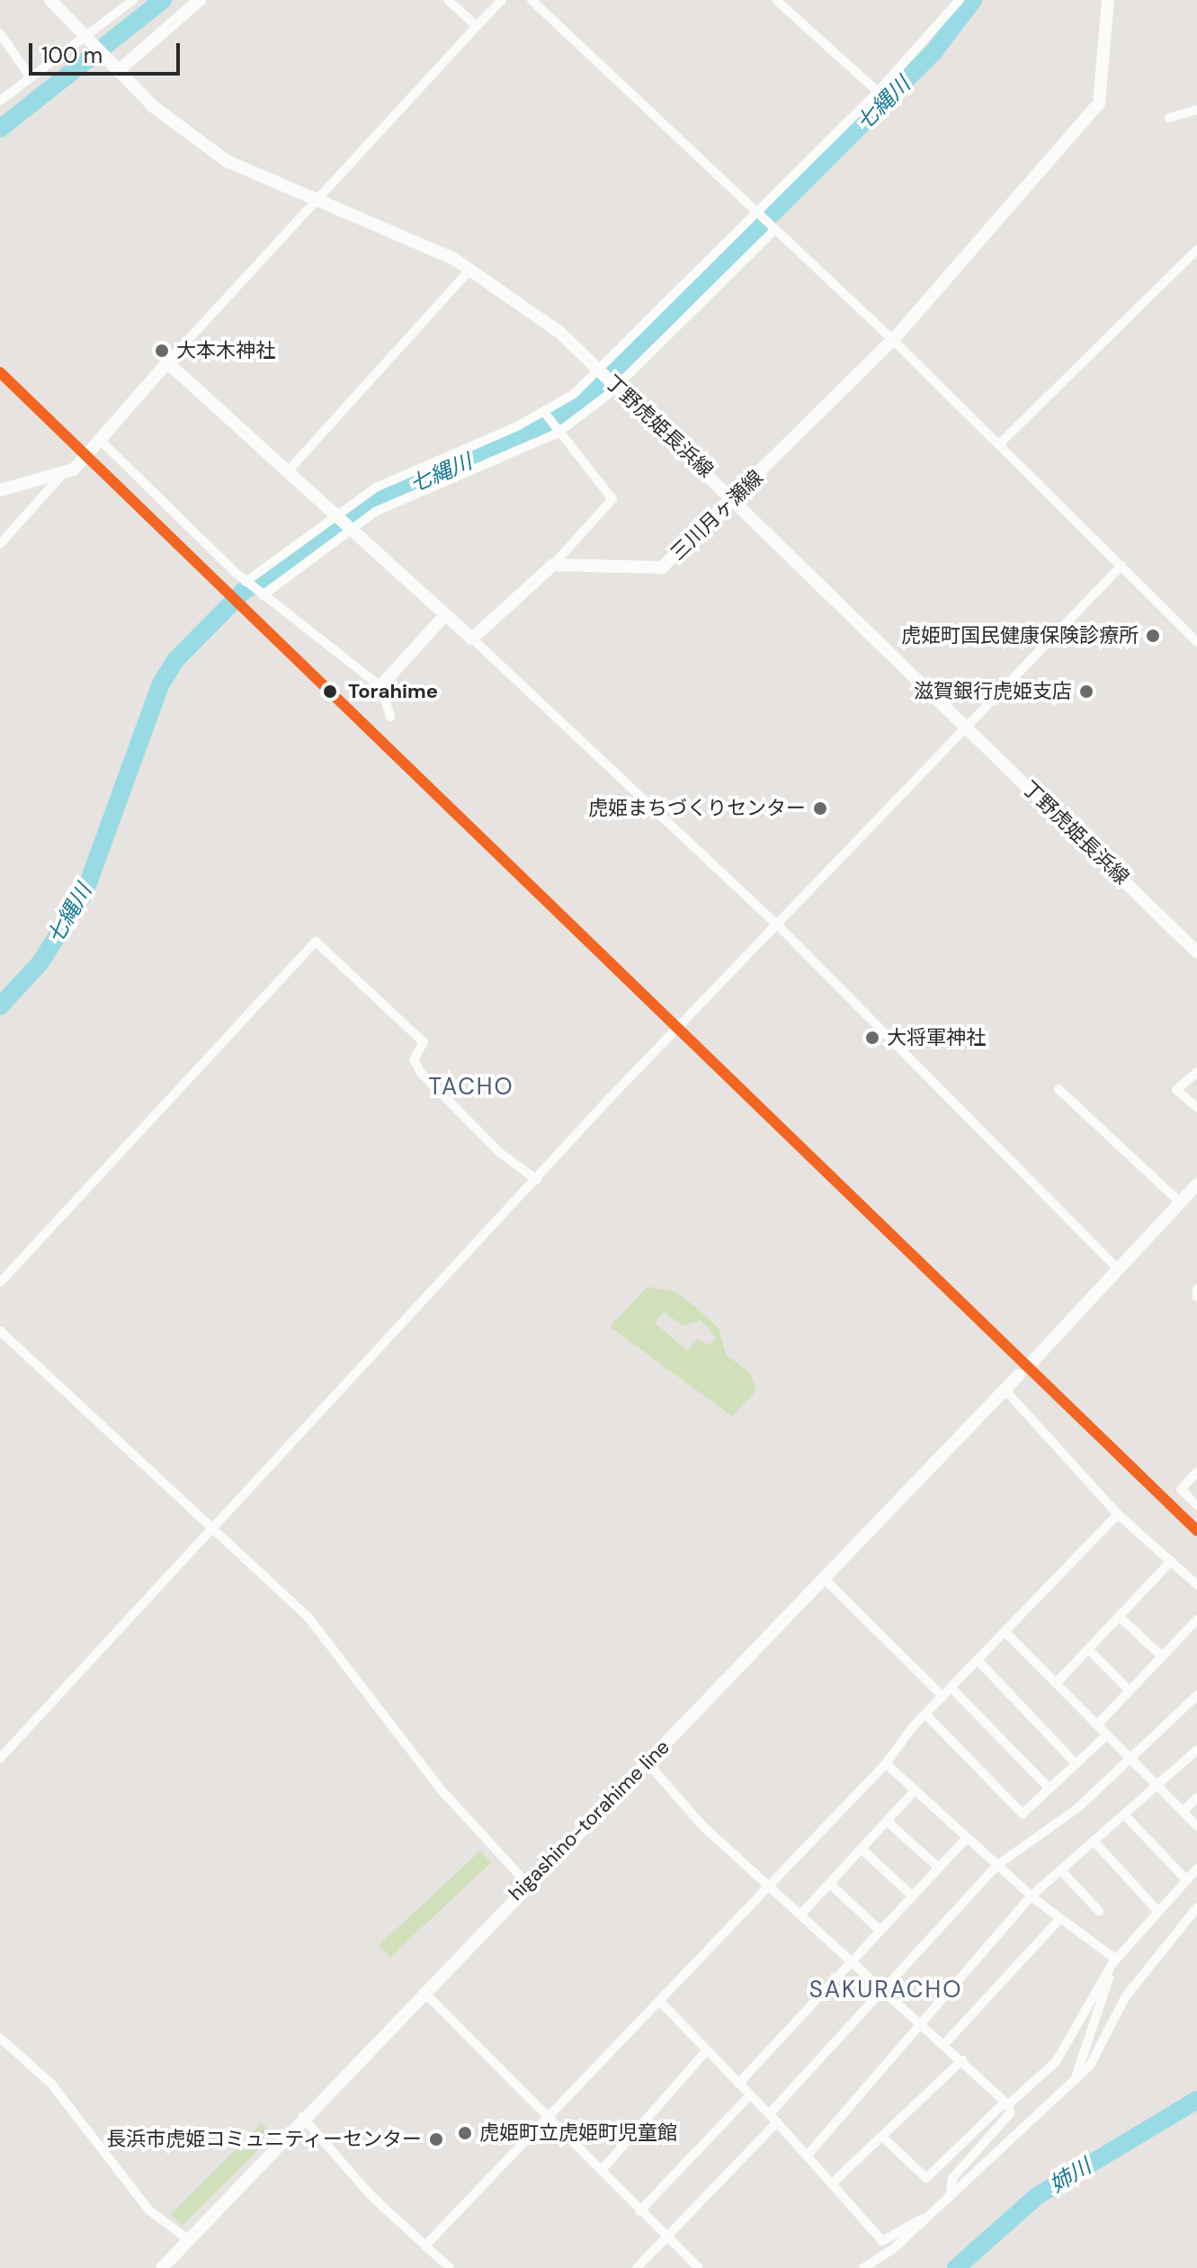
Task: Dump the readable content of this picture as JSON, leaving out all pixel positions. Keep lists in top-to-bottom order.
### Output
{
  "streets": {
    "main road": ["丁野虎姫長浜線", "三川月ヶ瀬線", "higashino-torahime line"]
  },
  "crossings": [
    ["丁野虎姫長浜線", "三川月ヶ瀬線"]
  ],
  "districts": ["TACHO", "SAKURACHO"],
  "water": ["七縄川", "姉川"],
  "places": [
    "大本木神社",
    "虎姫町国民健康保険診療所",
    "Torahime",
    "滋賀銀行虎姫支店",
    "虎姫まちづくりセンター",
    "大将軍神社",
    "虎姫町立虎姫町児童館",
    "長浜市虎姫コミュニティーセンター"
  ],
  "scale_bar": "100 m"
}
